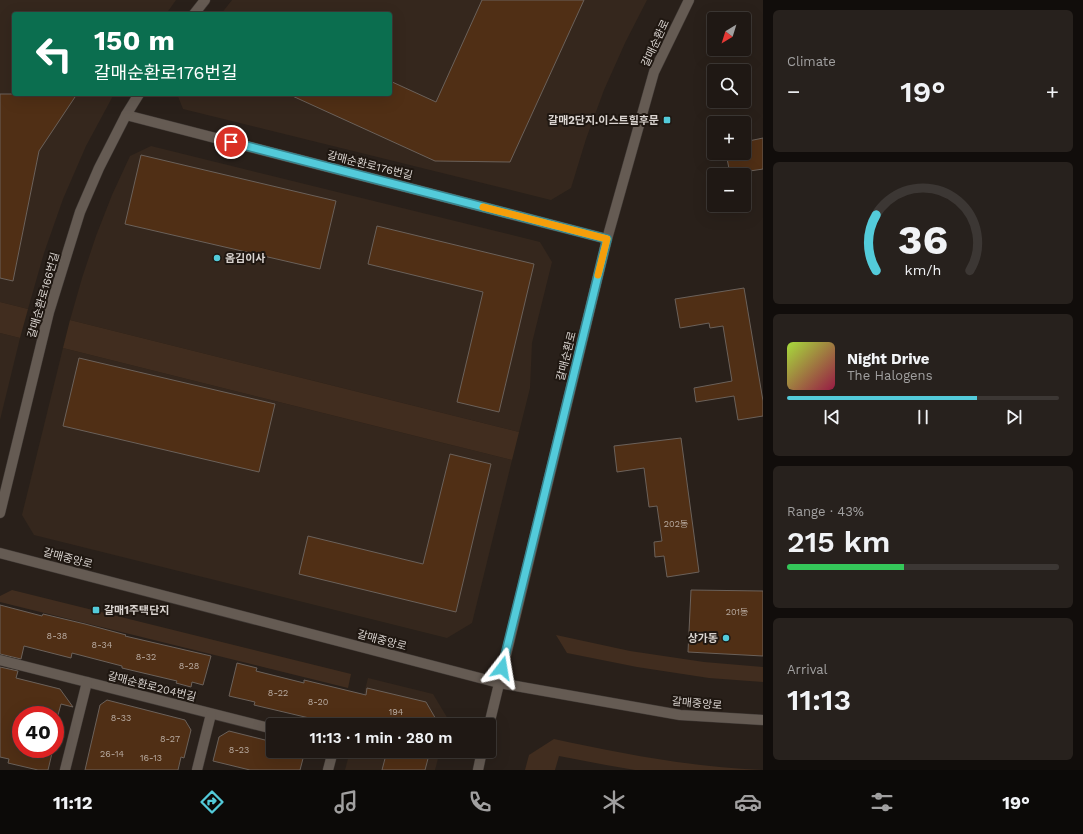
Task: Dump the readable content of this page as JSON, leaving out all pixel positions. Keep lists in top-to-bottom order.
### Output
{
  "streets": {
    "street": [
      "갈매순환로",
      "갈매순환로176번길",
      "갈매순환로166번길",
      "갈매중앙로",
      "갈매순환로204번길"
    ]
  },
  "crossings": [
    ["갈매순환로", "갈매순환로176번길"],
    ["갈매순환로", "갈매중앙로"],
    ["갈매순환로176번길", "갈매순환로166번길"]
  ],
  "places": {
    "transit": ["갈매2단지.이스트힐후문", "갈매1주택단지"],
    "other": ["옴김이사", "상가동"]
  },
  "house_numbers": [
    "202동",
    "201동",
    "8-38",
    "8-34",
    "8-32",
    "8-28",
    "8-22",
    "8-20",
    "194",
    "8-33",
    "8-27",
    "8-23",
    "26-14",
    "16-13"
  ],
  "north": "bottom left",
  "page": {
    "tile": [
      "Climate",
      ["Range · 43%", "215 km"],
      ["Arrival", "11:13"]
    ],
    "map_buttons": ["+", "−"],
    "turn": ["150 m", "갈매순환로176번길"],
    "heat": ["−", "19°", "+"],
    "song": ["Night Drive", "The Halogens"],
    "limit": "40",
    "trip": "11:13 · 1 min · 280 m",
    "tabs": ["11:12", "19°"],
    "gauge": ["36", "km/h"]
  }
}
